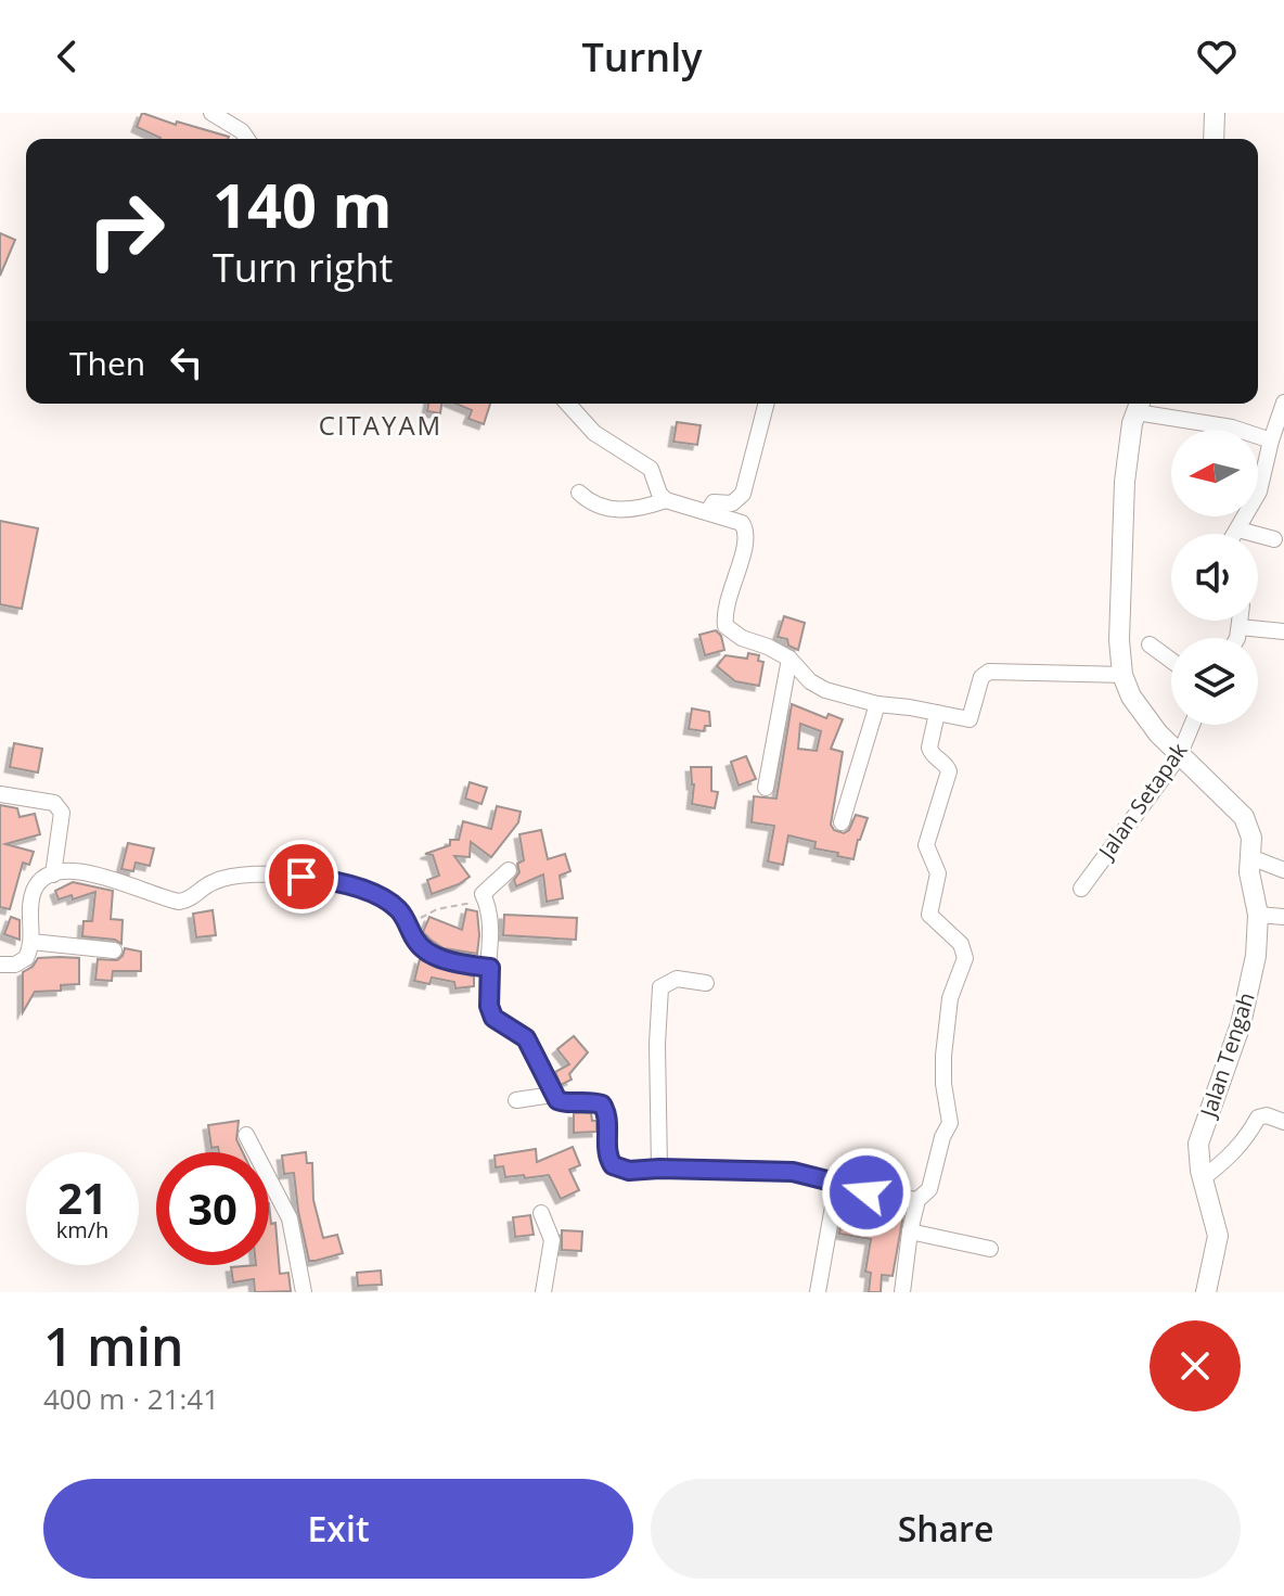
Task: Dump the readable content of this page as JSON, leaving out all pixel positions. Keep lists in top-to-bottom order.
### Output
{
  "streets": {
    "main road": ["Jalan Tengah"],
    "street": ["Jalan Setapak"]
  },
  "crossings": [
    ["Jalan Setapak", "Jalan Tengah"]
  ],
  "districts": ["CITAYAM"],
  "north": "left",
  "page": {
    "header": "Turnly",
    "turn": ["140 m", "Turn right"],
    "then": "Then",
    "speed": "21 km/h",
    "limit": "30",
    "heading": ["1 min", "400 m · 21:41"],
    "buttons": ["Exit", "Share"]
  }
}
